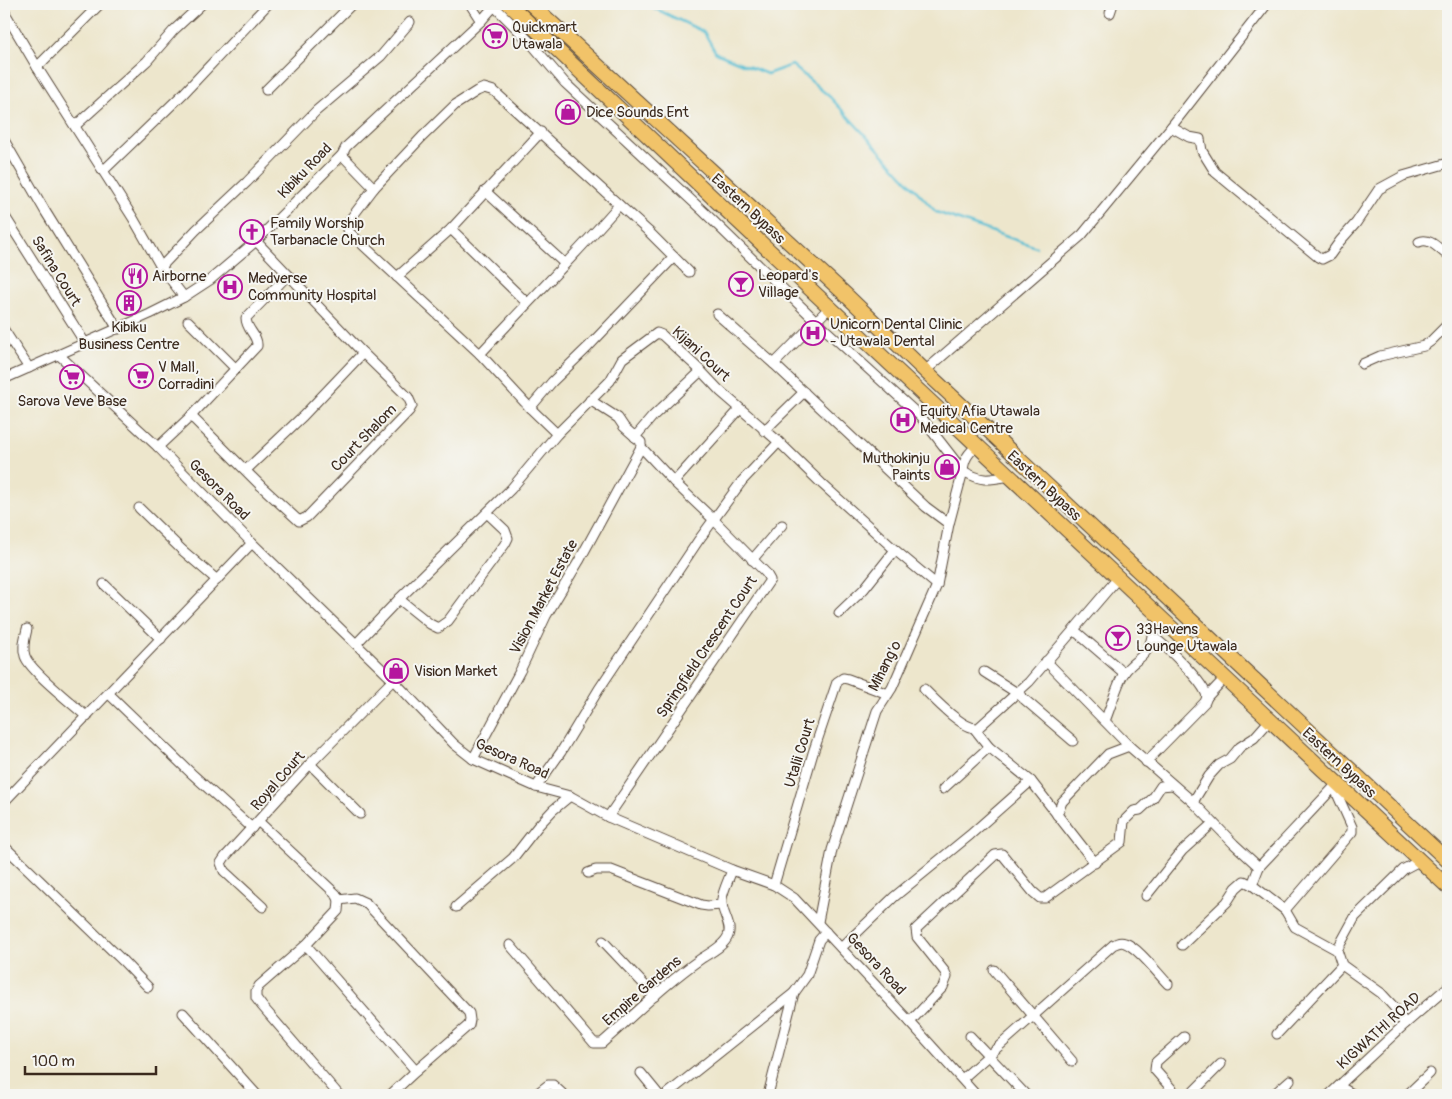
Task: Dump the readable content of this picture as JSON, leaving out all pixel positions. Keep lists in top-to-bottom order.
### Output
{
  "streets": {
    "main road": ["Eastern Bypass"],
    "street": [
      "Kibiku Road",
      "Safina Court",
      "Kijani Court",
      "Court Shalom",
      "Gesora Road",
      "Vision Market Estate",
      "Springfield Crescent Court",
      "Mihang'o",
      "Utalii Court",
      "Royal Court",
      "Empire Gardens",
      "KIGWATHI ROAD"
    ]
  },
  "crossings": [
    ["Kibiku Road", "Safina Court"],
    ["Kibiku Road", "Court Shalom"],
    ["Kibiku Road", "Gesora Road"],
    ["Eastern Bypass", "Mihang'o"],
    ["Kijani Court", "Gesora Road"],
    ["Kijani Court", "Springfield Crescent Court"],
    ["Kijani Court", "Mihang'o"],
    ["Gesora Road", "Vision Market Estate"],
    ["Gesora Road", "Springfield Crescent Court"],
    ["Gesora Road", "Mihang'o"],
    ["Gesora Road", "Utalii Court"],
    ["Gesora Road", "Royal Court"],
    ["Vision Market Estate", "Springfield Crescent Court"],
    ["Mihang'o", "Utalii Court"]
  ],
  "places": {
    "supermarket": ["Quickmart Utawala", "V Mall, Corradini", "Sarova Veve Base"],
    "shop": ["Dice Sounds Ent", "Muthokinju Paints", "Vision Market"],
    "church": ["Family Worship Tarbanacle Church"],
    "restaurant": ["Airborne"],
    "bar": ["Leopard's Village", "33Havens Lounge Utawala"],
    "hospital": ["Medverse Community Hospital", "Unicorn Dental Clinic - Utawala Dental", "Equity Afia Utawala Medical Centre"],
    "building": ["Kibiku Business Centre"]
  },
  "scale_bar": "100 m"
}
